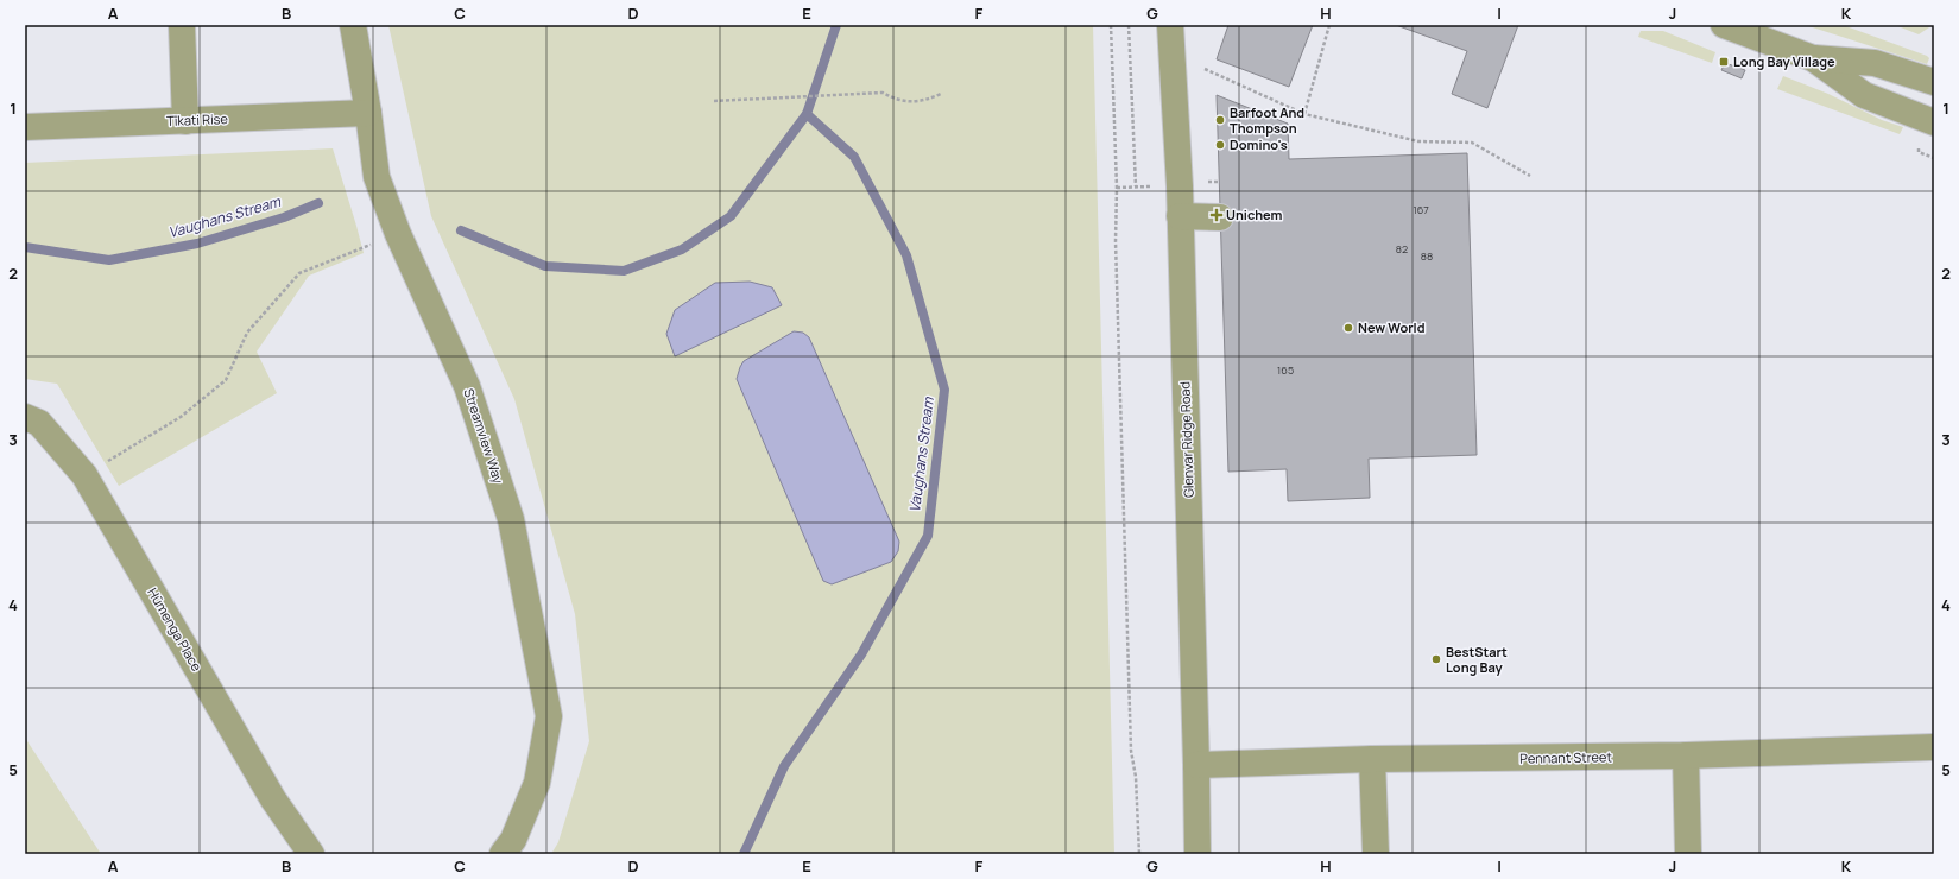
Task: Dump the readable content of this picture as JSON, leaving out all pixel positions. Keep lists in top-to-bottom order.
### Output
{
  "streets": {
    "street": [
      "Tīkati Rise",
      "Streamview Way",
      "Glenvar Ridge Road",
      "Hūmenga Place",
      "Pennant Street"
    ]
  },
  "crossings": [
    ["Tīkati Rise", "Streamview Way"],
    ["Glenvar Ridge Road", "Pennant Street"]
  ],
  "water": ["Vaughans Stream"],
  "places": {
    "transit": ["Long Bay Village"],
    "other": [
      "Barfoot And Thompson",
      "Domino's",
      "New World",
      "BestStart Long Bay"
    ],
    "health": ["Unichem"]
  },
  "house_numbers": [
    "167",
    "82",
    "88",
    "165"
  ],
  "grid": {
    "columns": [
      "A",
      "B",
      "C",
      "D",
      "E",
      "F",
      "G",
      "H",
      "I",
      "J",
      "K"
    ],
    "rows": [
      "1",
      "2",
      "3",
      "4",
      "5"
    ]
  }
}
